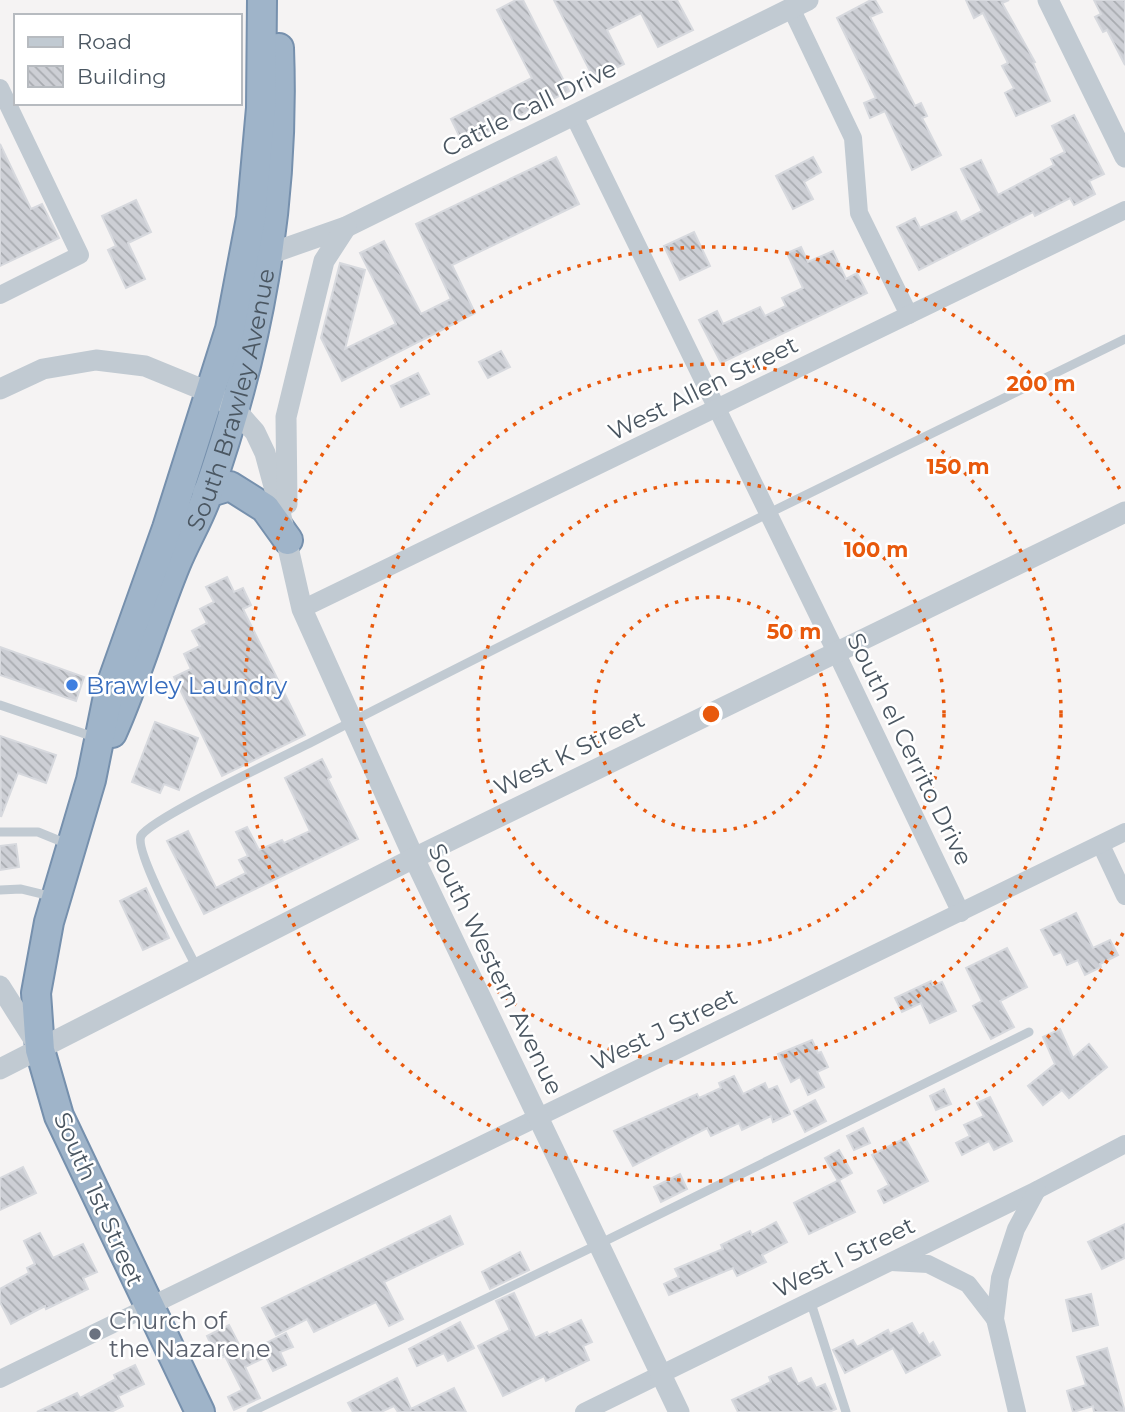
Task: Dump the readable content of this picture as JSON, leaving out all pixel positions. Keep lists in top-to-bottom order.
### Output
{
  "streets": {
    "highway": ["South Brawley Avenue", "South 1st Street"],
    "street": [
      "Cattle Call Drive",
      "West Allen Street",
      "South el Cerrito Drive",
      "West K Street",
      "South Western Avenue",
      "West J Street",
      "West I Street"
    ]
  },
  "crossings": [
    ["Cattle Call Drive", "South Brawley Avenue"],
    ["Cattle Call Drive", "South el Cerrito Drive"],
    ["Cattle Call Drive", "South Western Avenue"],
    ["West Allen Street", "South el Cerrito Drive"],
    ["West Allen Street", "South Western Avenue"],
    ["South Brawley Avenue", "West K Street"],
    ["South Brawley Avenue", "South Western Avenue"],
    ["South Brawley Avenue", "South 1st Street"],
    ["South el Cerrito Drive", "West K Street"],
    ["South el Cerrito Drive", "West J Street"],
    ["West K Street", "South Western Avenue"],
    ["West K Street", "South 1st Street"],
    ["South Western Avenue", "West J Street"],
    ["South Western Avenue", "West I Street"],
    ["West J Street", "South 1st Street"]
  ],
  "places": ["Brawley Laundry", "Church of the Nazarene"],
  "legend": ["Road", "Building"],
  "rings": [
    "200 m",
    "150 m",
    "100 m",
    "50 m"
  ]
}
